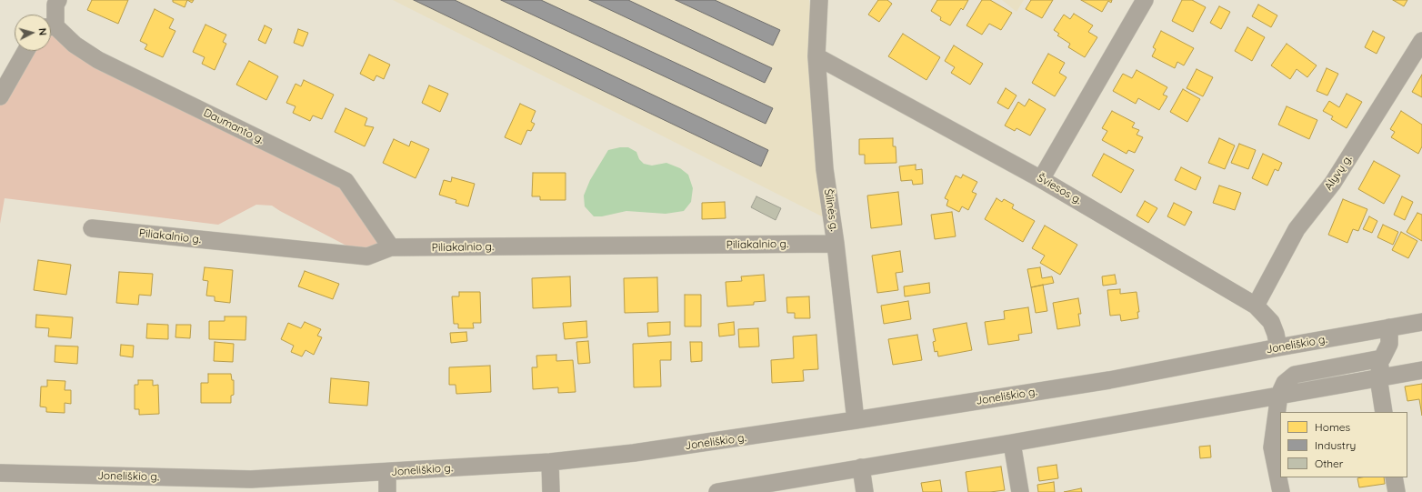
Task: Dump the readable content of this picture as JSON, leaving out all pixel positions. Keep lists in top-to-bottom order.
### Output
{
  "streets": {
    "street": [
      "Daumanto g.",
      "Alyvų g.",
      "Šviesos g.",
      "Šilinės g.",
      "Piliakalnio g.",
      "Joneliškio g."
    ]
  },
  "crossings": [
    ["Daumanto g.", "Piliakalnio g."],
    ["Alyvų g.", "Šviesos g."],
    ["Šviesos g.", "Šilinės g."],
    ["Šviesos g.", "Joneliškio g."],
    ["Šilinės g.", "Piliakalnio g."],
    ["Šilinės g.", "Joneliškio g."]
  ],
  "legend": ["Homes", "Industry", "Other"],
  "north": "right"
}
